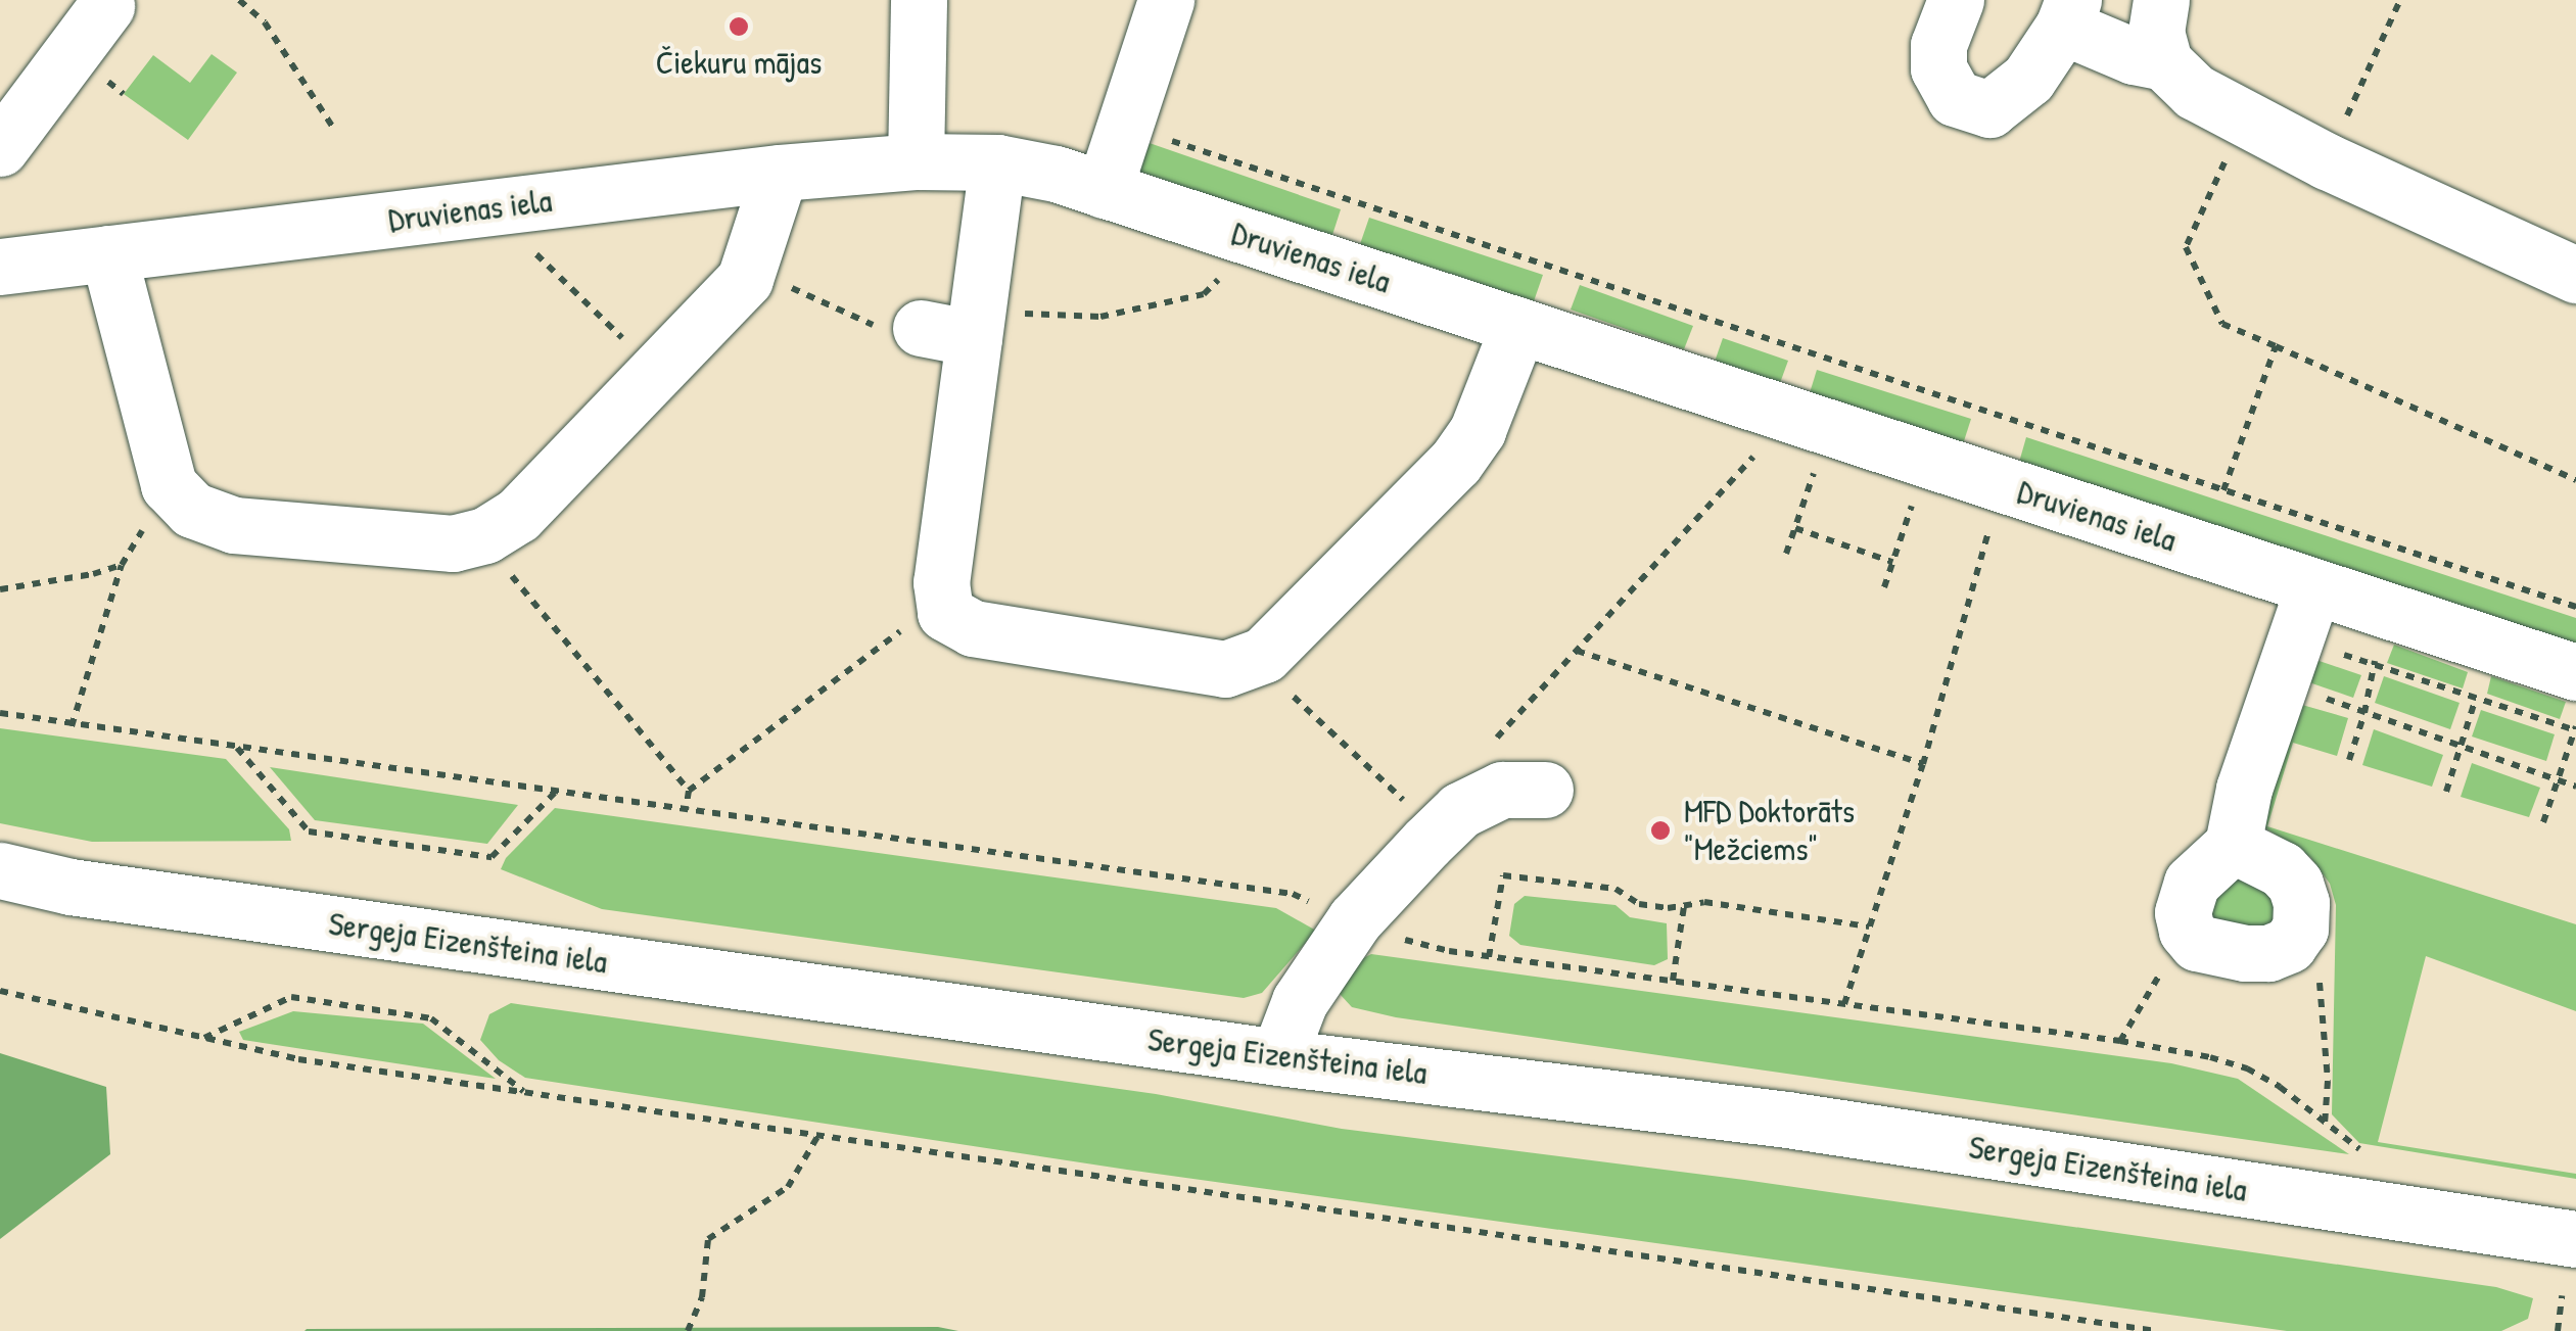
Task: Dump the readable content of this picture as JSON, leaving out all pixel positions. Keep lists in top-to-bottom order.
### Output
{
  "streets": {
    "street": ["Druvienas iela", "Sergeja Eizenšteina iela"]
  },
  "places": ["Čiekuru mājas", "MFD Doktorāts \"Mežciems\""]
}
